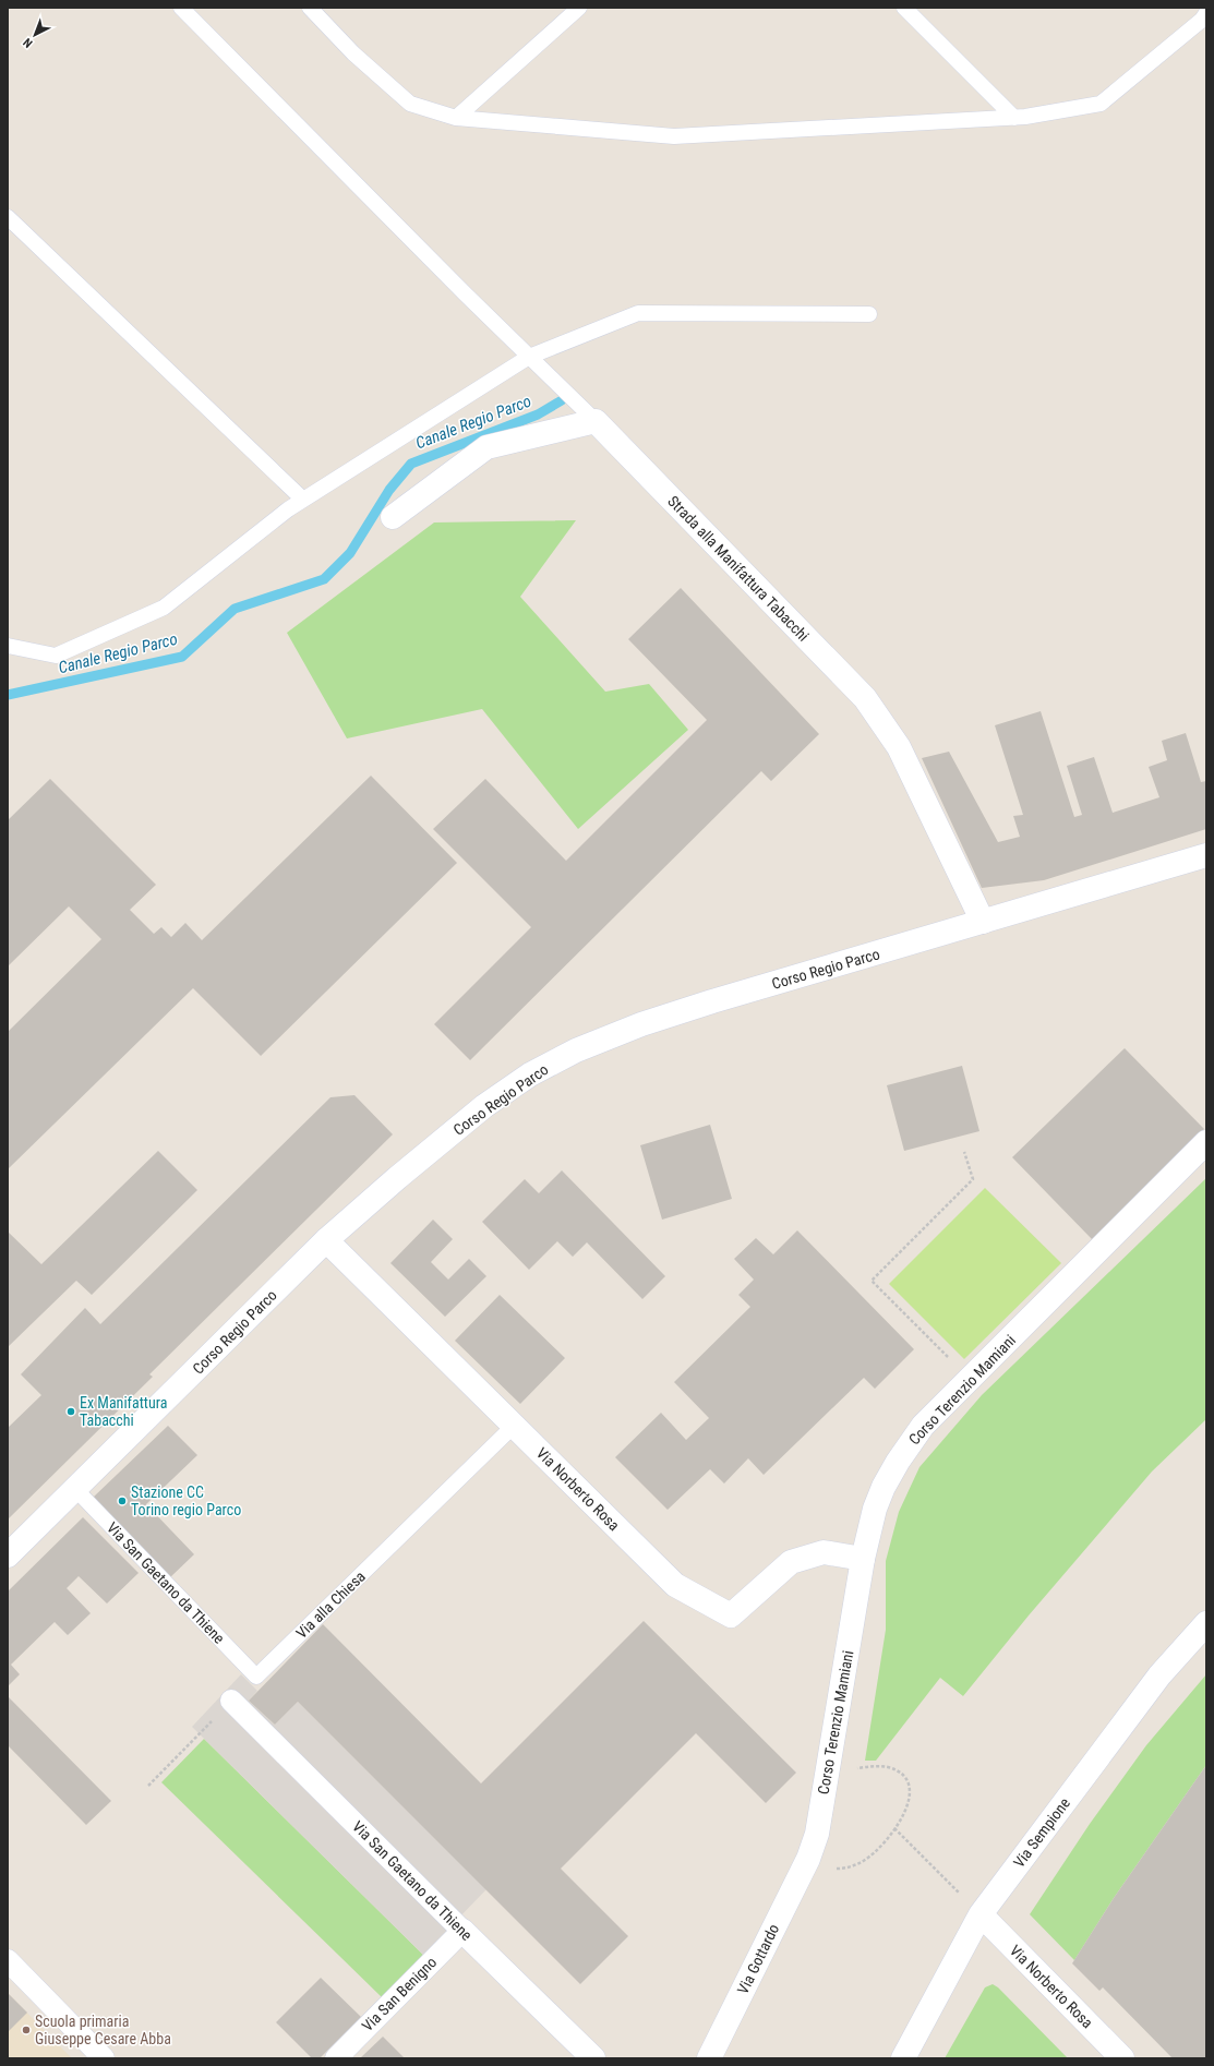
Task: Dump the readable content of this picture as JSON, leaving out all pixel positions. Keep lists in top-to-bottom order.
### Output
{
  "streets": {
    "street": [
      "Strada alla Manifattura Tabacchi",
      "Corso Regio Parco",
      "Corso Terenzio Mamiani",
      "Via Norberto Rosa",
      "Via San Gaetano da Thiene",
      "Via Sempione",
      "Via Gottardo",
      "Via San Benigno"
    ],
    "lane": ["Via alla Chiesa"]
  },
  "crossings": [
    ["Strada alla Manifattura Tabacchi", "Corso Regio Parco"],
    ["Corso Regio Parco", "Via Norberto Rosa"],
    ["Corso Regio Parco", "Via San Gaetano da Thiene"],
    ["Corso Terenzio Mamiani", "Via Norberto Rosa"],
    ["Corso Terenzio Mamiani", "Via Gottardo"],
    ["Via Norberto Rosa", "Via alla Chiesa"],
    ["Via Norberto Rosa", "Via Sempione"],
    ["Via San Gaetano da Thiene", "Via alla Chiesa"],
    ["Via San Gaetano da Thiene", "Via San Benigno"]
  ],
  "water": ["Canale Regio Parco"],
  "places": ["Ex Manifattura Tabacchi", "Stazione CC Torino regio Parco", "Scuola primaria Giuseppe Cesare Abba"],
  "north": "bottom left"
}
